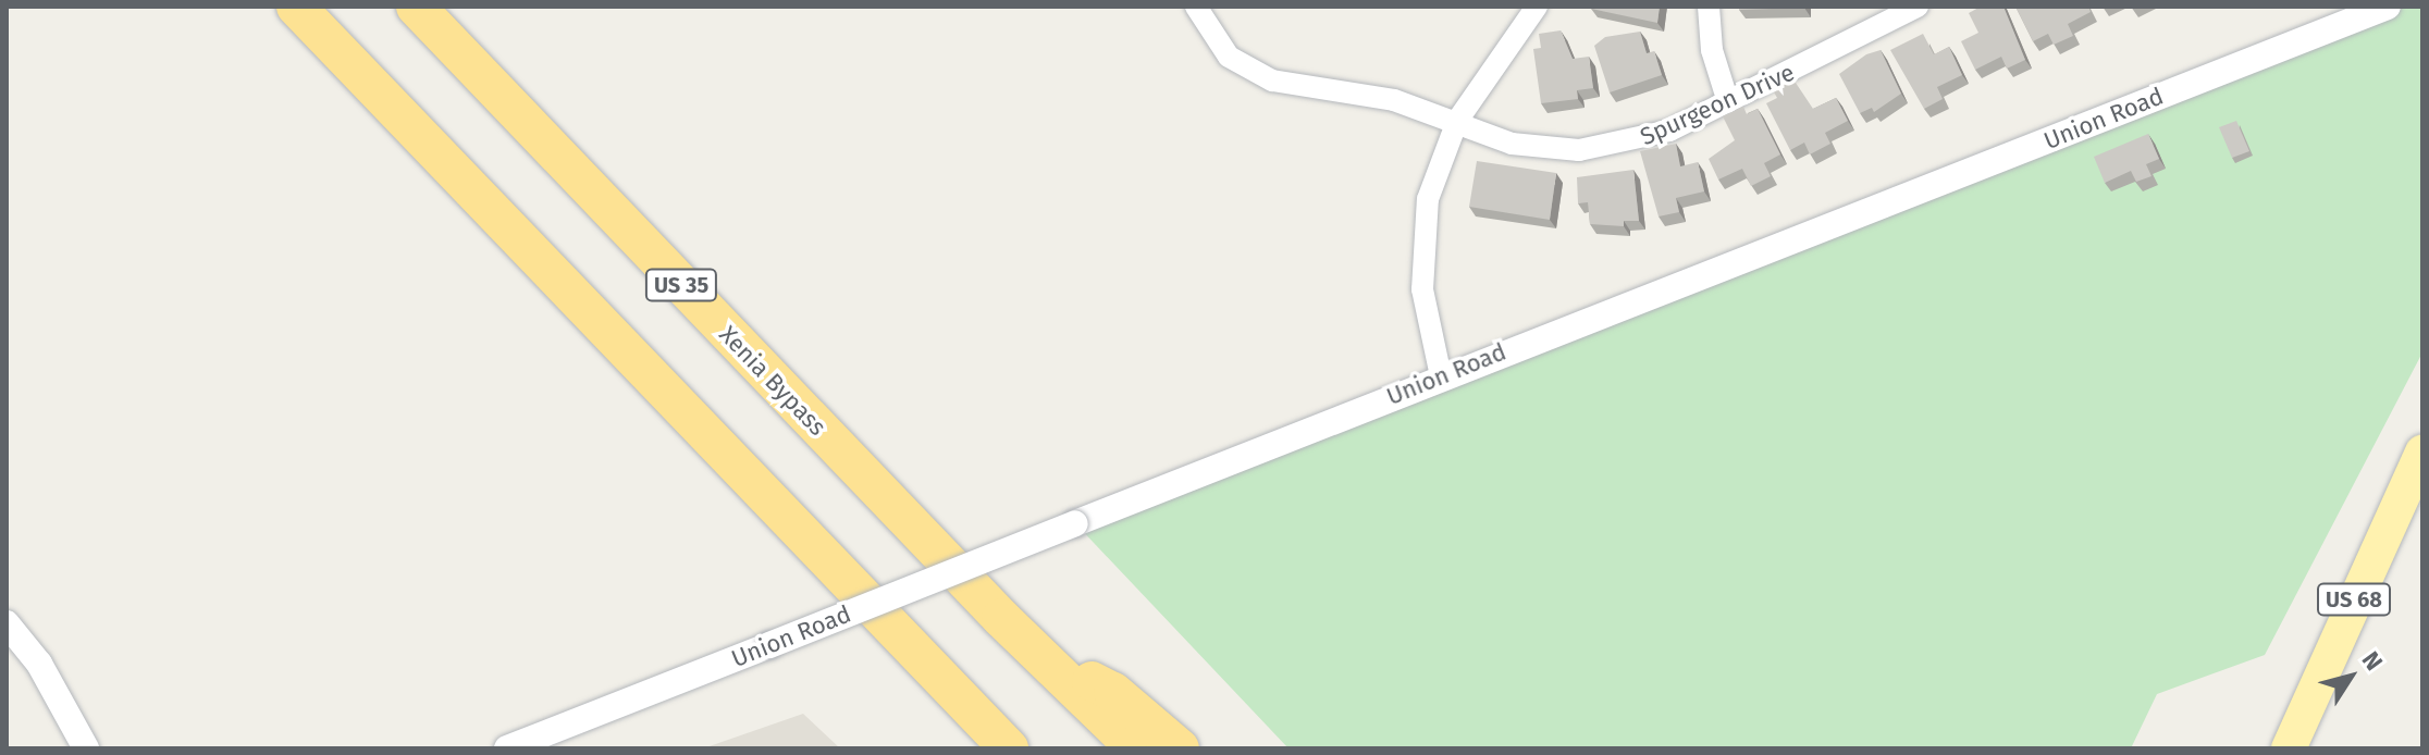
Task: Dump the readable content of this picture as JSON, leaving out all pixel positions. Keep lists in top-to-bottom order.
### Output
{
  "streets": {
    "highway": ["US 35", "Xenia Bypass"],
    "main road": ["US 68"],
    "street": ["Spurgeon Drive", "Union Road"]
  },
  "north": "top right"
}
